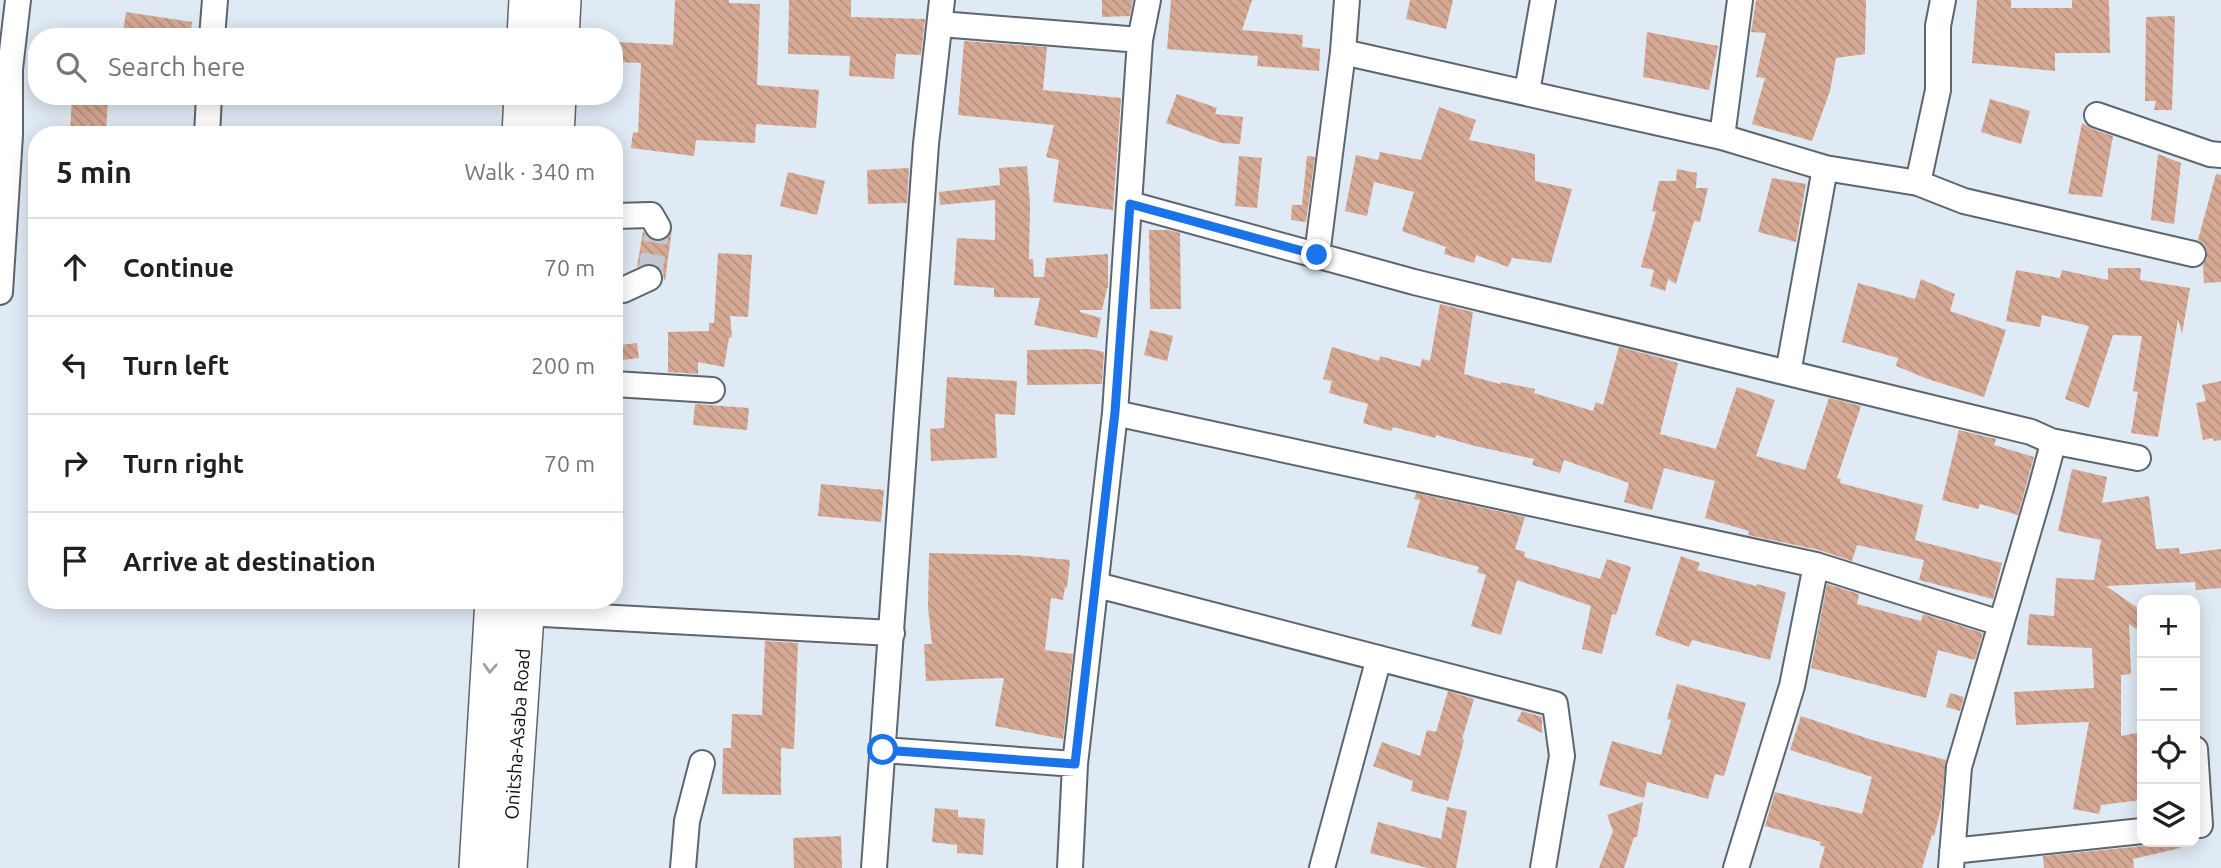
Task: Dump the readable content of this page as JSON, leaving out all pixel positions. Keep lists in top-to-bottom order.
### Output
{
  "streets": {
    "highway": ["Onitsha-Asaba Road"]
  },
  "page": {
    "search": "Search here",
    "heading": ["5 min", "Walk · 340 m"],
    "list": [
      ["Continue", "70 m"],
      ["Turn left", "200 m"],
      ["Turn right", "70 m"],
      "Arrive at destination"
    ],
    "map_buttons": ["+", "−"]
  }
}
